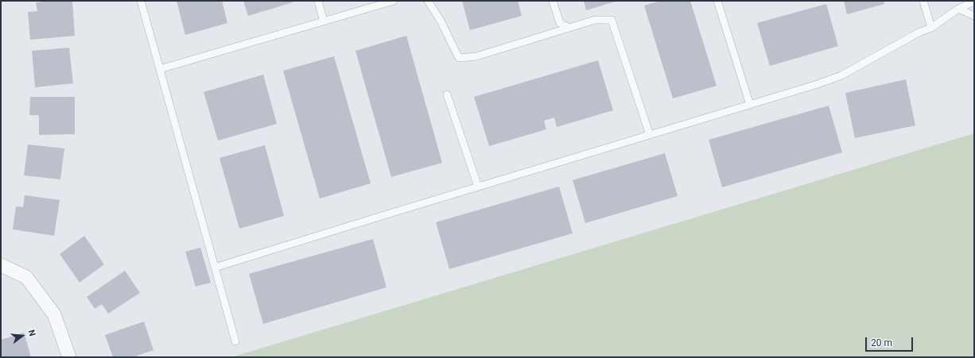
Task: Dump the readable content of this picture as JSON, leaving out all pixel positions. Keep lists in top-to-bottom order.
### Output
{
  "scale_bar": "20 m",
  "north": "right"
}
